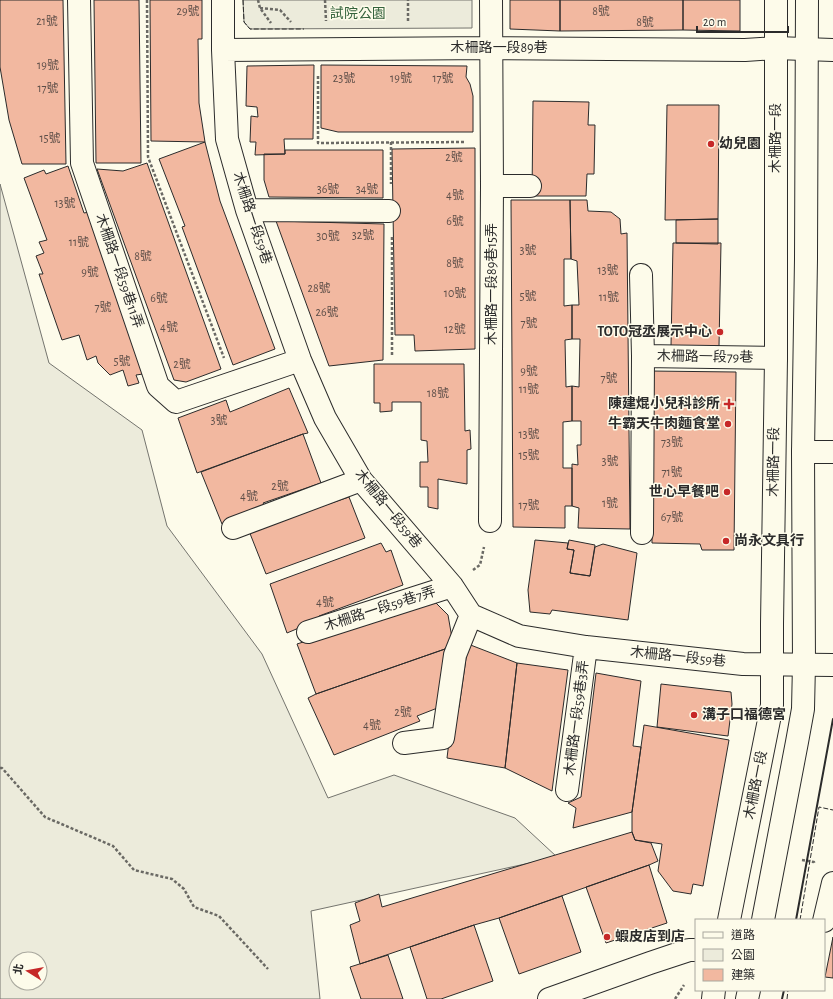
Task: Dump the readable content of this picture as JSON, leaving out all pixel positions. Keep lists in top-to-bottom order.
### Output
{
  "streets": {
    "street": [
      "木柵路一段89巷",
      "木柵路一段",
      "木柵路一段59巷",
      "木柵路一段59巷11弄",
      "木柵路一段89巷15弄",
      "木柵路一段79巷",
      "木柵路一段59巷7弄",
      "木柵路一段59巷3弄"
    ]
  },
  "crossings": [
    ["木柵路一段89巷", "木柵路一段"],
    ["木柵路一段89巷", "木柵路一段59巷"],
    ["木柵路一段89巷", "木柵路一段89巷15弄"],
    ["木柵路一段", "木柵路一段59巷"],
    ["木柵路一段", "木柵路一段79巷"],
    ["木柵路一段59巷", "木柵路一段59巷11弄"],
    ["木柵路一段59巷", "木柵路一段59巷7弄"],
    ["木柵路一段59巷", "木柵路一段59巷3弄"]
  ],
  "parks": ["試院公園"],
  "places": {
    "other": [
      "幼兒園",
      "TOTO冠丞展示中心",
      "牛霸天牛肉麵食堂",
      "世心早餐吧",
      "尚永文具行",
      "溝子口福德宮",
      "蝦皮店到店"
    ],
    "health": ["陳建焜小兒科診所"]
  },
  "house_numbers": [
    "29號",
    "8號",
    "21號",
    "8號",
    "19號",
    "23號",
    "19號",
    "17號",
    "17號",
    "15號",
    "2號",
    "36號",
    "34號",
    "4號",
    "13號",
    "6號",
    "32號",
    "30號",
    "11號",
    "3號",
    "8號",
    "8號",
    "13號",
    "9號",
    "28號",
    "10號",
    "5號",
    "11號",
    "6號",
    "7號",
    "26號",
    "7號",
    "4號",
    "12號",
    "5號",
    "2號",
    "9號",
    "7號",
    "11號",
    "18號",
    "3號",
    "13號",
    "73號",
    "15號",
    "3號",
    "71號",
    "2號",
    "4號",
    "1號",
    "17號",
    "67號",
    "4號",
    "2號",
    "4號"
  ],
  "legend": ["道路", "公園", "建築"],
  "scale_bar": "20 m",
  "north": "left"
}
